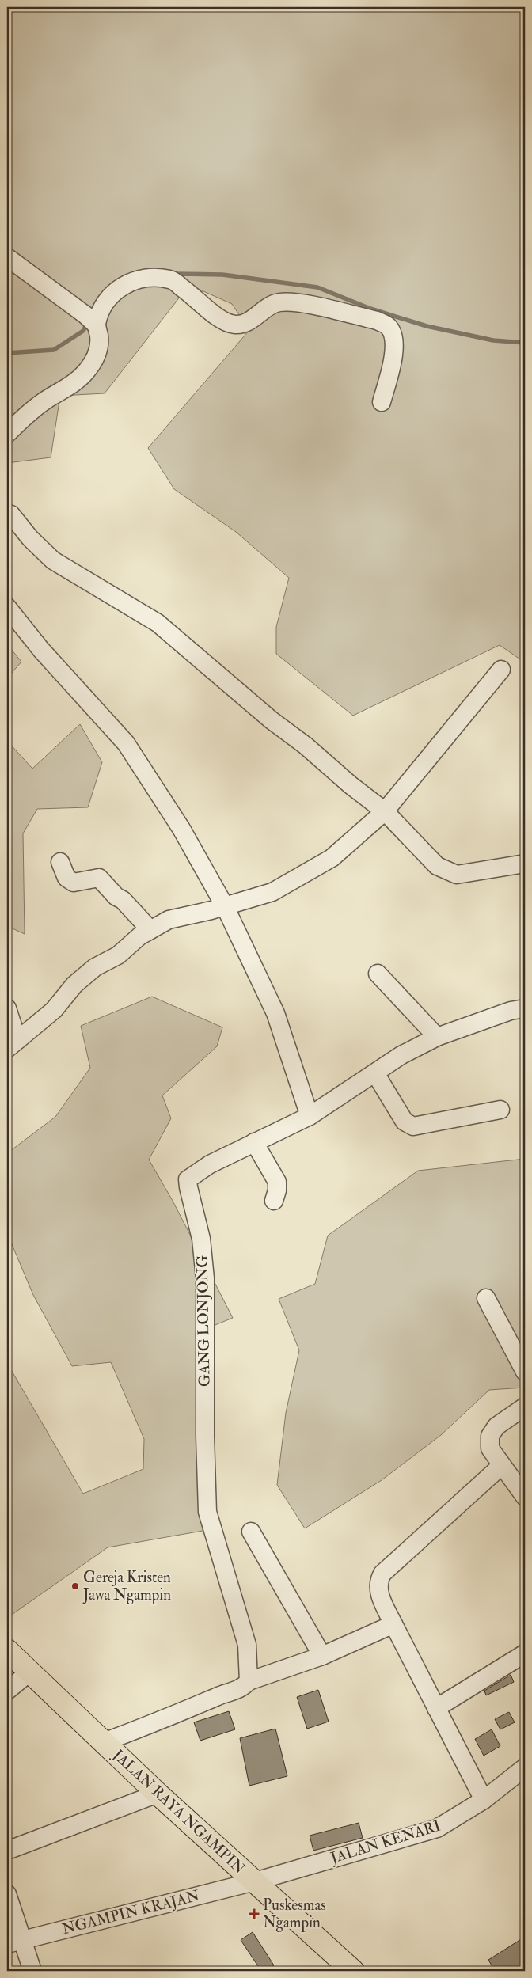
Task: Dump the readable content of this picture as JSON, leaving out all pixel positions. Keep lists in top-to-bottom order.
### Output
{
  "streets": {
    "main road": ["JALAN RAYA NGAMPIN"],
    "street": ["GANG LONJONG", "JALAN KENARI", "NGAMPIN KRAJAN"]
  },
  "crossings": [
    ["JALAN RAYA NGAMPIN", "JALAN KENARI"],
    ["JALAN RAYA NGAMPIN", "NGAMPIN KRAJAN"],
    ["JALAN KENARI", "NGAMPIN KRAJAN"]
  ],
  "places": {
    "other": ["Gereja Kristen Jawa Ngampin"],
    "health": ["Puskesmas Ngampin"]
  }
}
